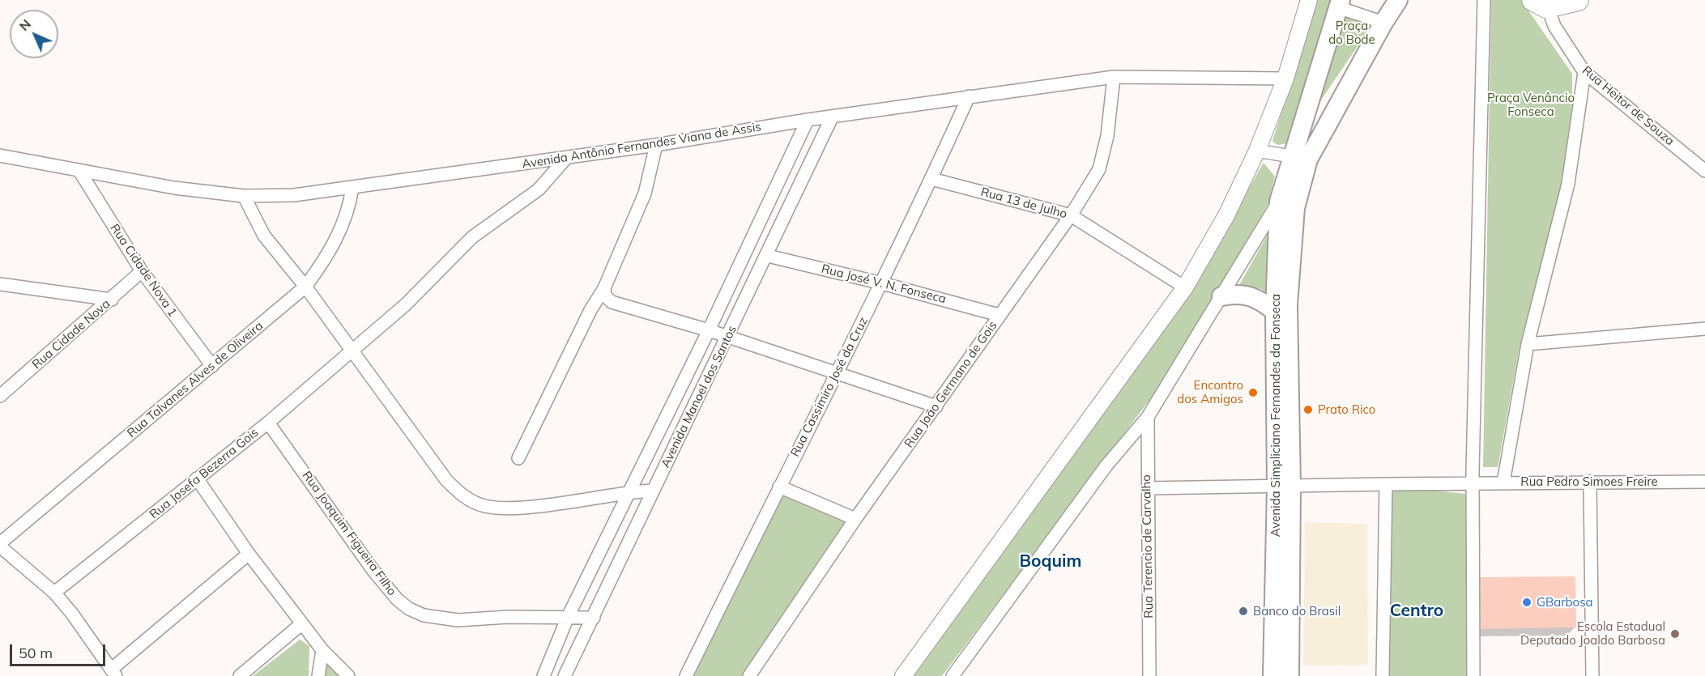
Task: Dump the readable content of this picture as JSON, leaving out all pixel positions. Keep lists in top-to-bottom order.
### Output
{
  "streets": {
    "main road": ["Avenida Simpliciano Fernandes da Fonseca"],
    "street": [
      "Rua Heitor de Souza",
      "Avenida Antônio Fernandes Viana de Assis",
      "Rua 13 de Julho",
      "Rua Cidade Nova 1",
      "Rua José V. N. Fonseca",
      "Rua Cidade Nova",
      "Rua Talvanes Alves de Oliveira",
      "Rua João Germano de Gois",
      "Rua Cassimiro José da Cruz",
      "Avenida Manoel dos Santos",
      "Rua Josefa Bezerra Gois",
      "Rua Pedro Simoes Freire",
      "Rua Joaquim Figueira Filho",
      "Rua Terencio de Carvalho"
    ]
  },
  "crossings": [
    ["Avenida Antônio Fernandes Viana de Assis", "Rua Cidade Nova 1"],
    ["Avenida Antônio Fernandes Viana de Assis", "Rua Talvanes Alves de Oliveira"],
    ["Avenida Antônio Fernandes Viana de Assis", "Rua João Germano de Gois"],
    ["Avenida Antônio Fernandes Viana de Assis", "Rua Cassimiro José da Cruz"],
    ["Avenida Antônio Fernandes Viana de Assis", "Avenida Manoel dos Santos"],
    ["Avenida Antônio Fernandes Viana de Assis", "Rua Josefa Bezerra Gois"],
    ["Rua 13 de Julho", "Rua João Germano de Gois"],
    ["Rua 13 de Julho", "Rua Cassimiro José da Cruz"],
    ["Rua Cidade Nova 1", "Rua Cidade Nova"],
    ["Rua Cidade Nova 1", "Rua Talvanes Alves de Oliveira"],
    ["Rua José V. N. Fonseca", "Rua João Germano de Gois"],
    ["Rua José V. N. Fonseca", "Rua Cassimiro José da Cruz"],
    ["Rua José V. N. Fonseca", "Avenida Manoel dos Santos"],
    ["Avenida Manoel dos Santos", "Rua Joaquim Figueira Filho"],
    ["Avenida Simpliciano Fernandes da Fonseca", "Rua Pedro Simoes Freire"],
    ["Rua Josefa Bezerra Gois", "Rua Joaquim Figueira Filho"],
    ["Rua Pedro Simoes Freire", "Rua Terencio de Carvalho"]
  ],
  "districts": ["Boquim", "Centro"],
  "parks": ["Praça do Bode", "Praça Venâncio Fonseca"],
  "places": [
    "Encontro dos Amigos",
    "Prato Rico",
    "GBarbosa",
    "Banco do Brasil",
    "Escola Estadual Deputado Joaldo Barbosa"
  ],
  "scale_bar": "50 m",
  "north": "top left"
}
